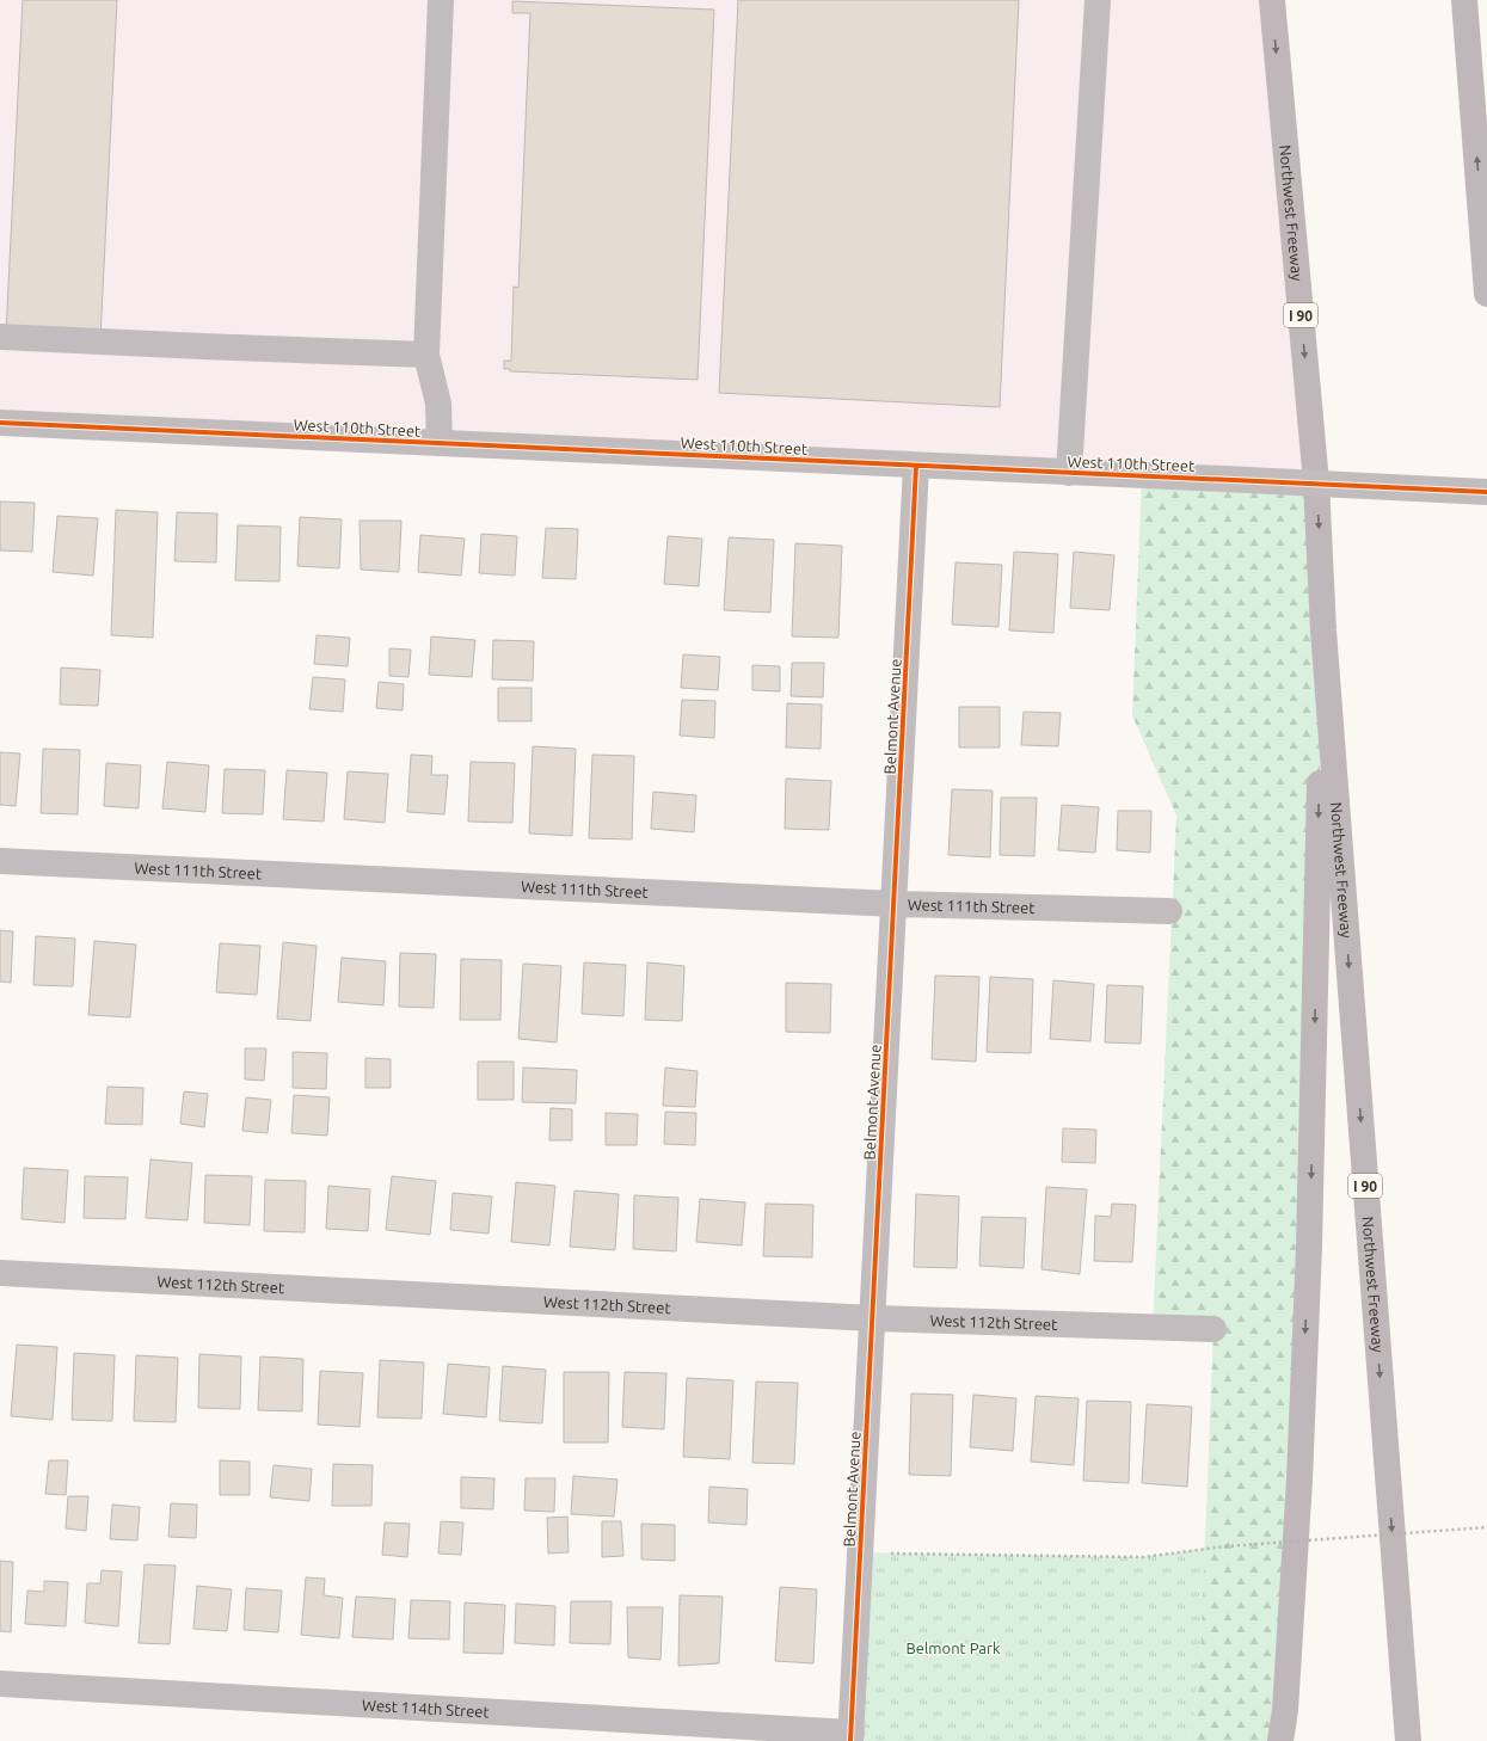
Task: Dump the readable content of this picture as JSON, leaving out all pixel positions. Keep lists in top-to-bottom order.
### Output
{
  "streets": {
    "highway": ["Northwest Freeway", "I 90"],
    "street": [
      "West 110th Street",
      "Belmont Avenue",
      "West 111th Street",
      "West 112th Street",
      "West 114th Street"
    ]
  },
  "crossings": [
    ["West 110th Street", "Belmont Avenue"],
    ["Belmont Avenue", "West 111th Street"],
    ["Belmont Avenue", "West 112th Street"],
    ["Belmont Avenue", "West 114th Street"]
  ],
  "parks": ["Belmont Park"]
}
